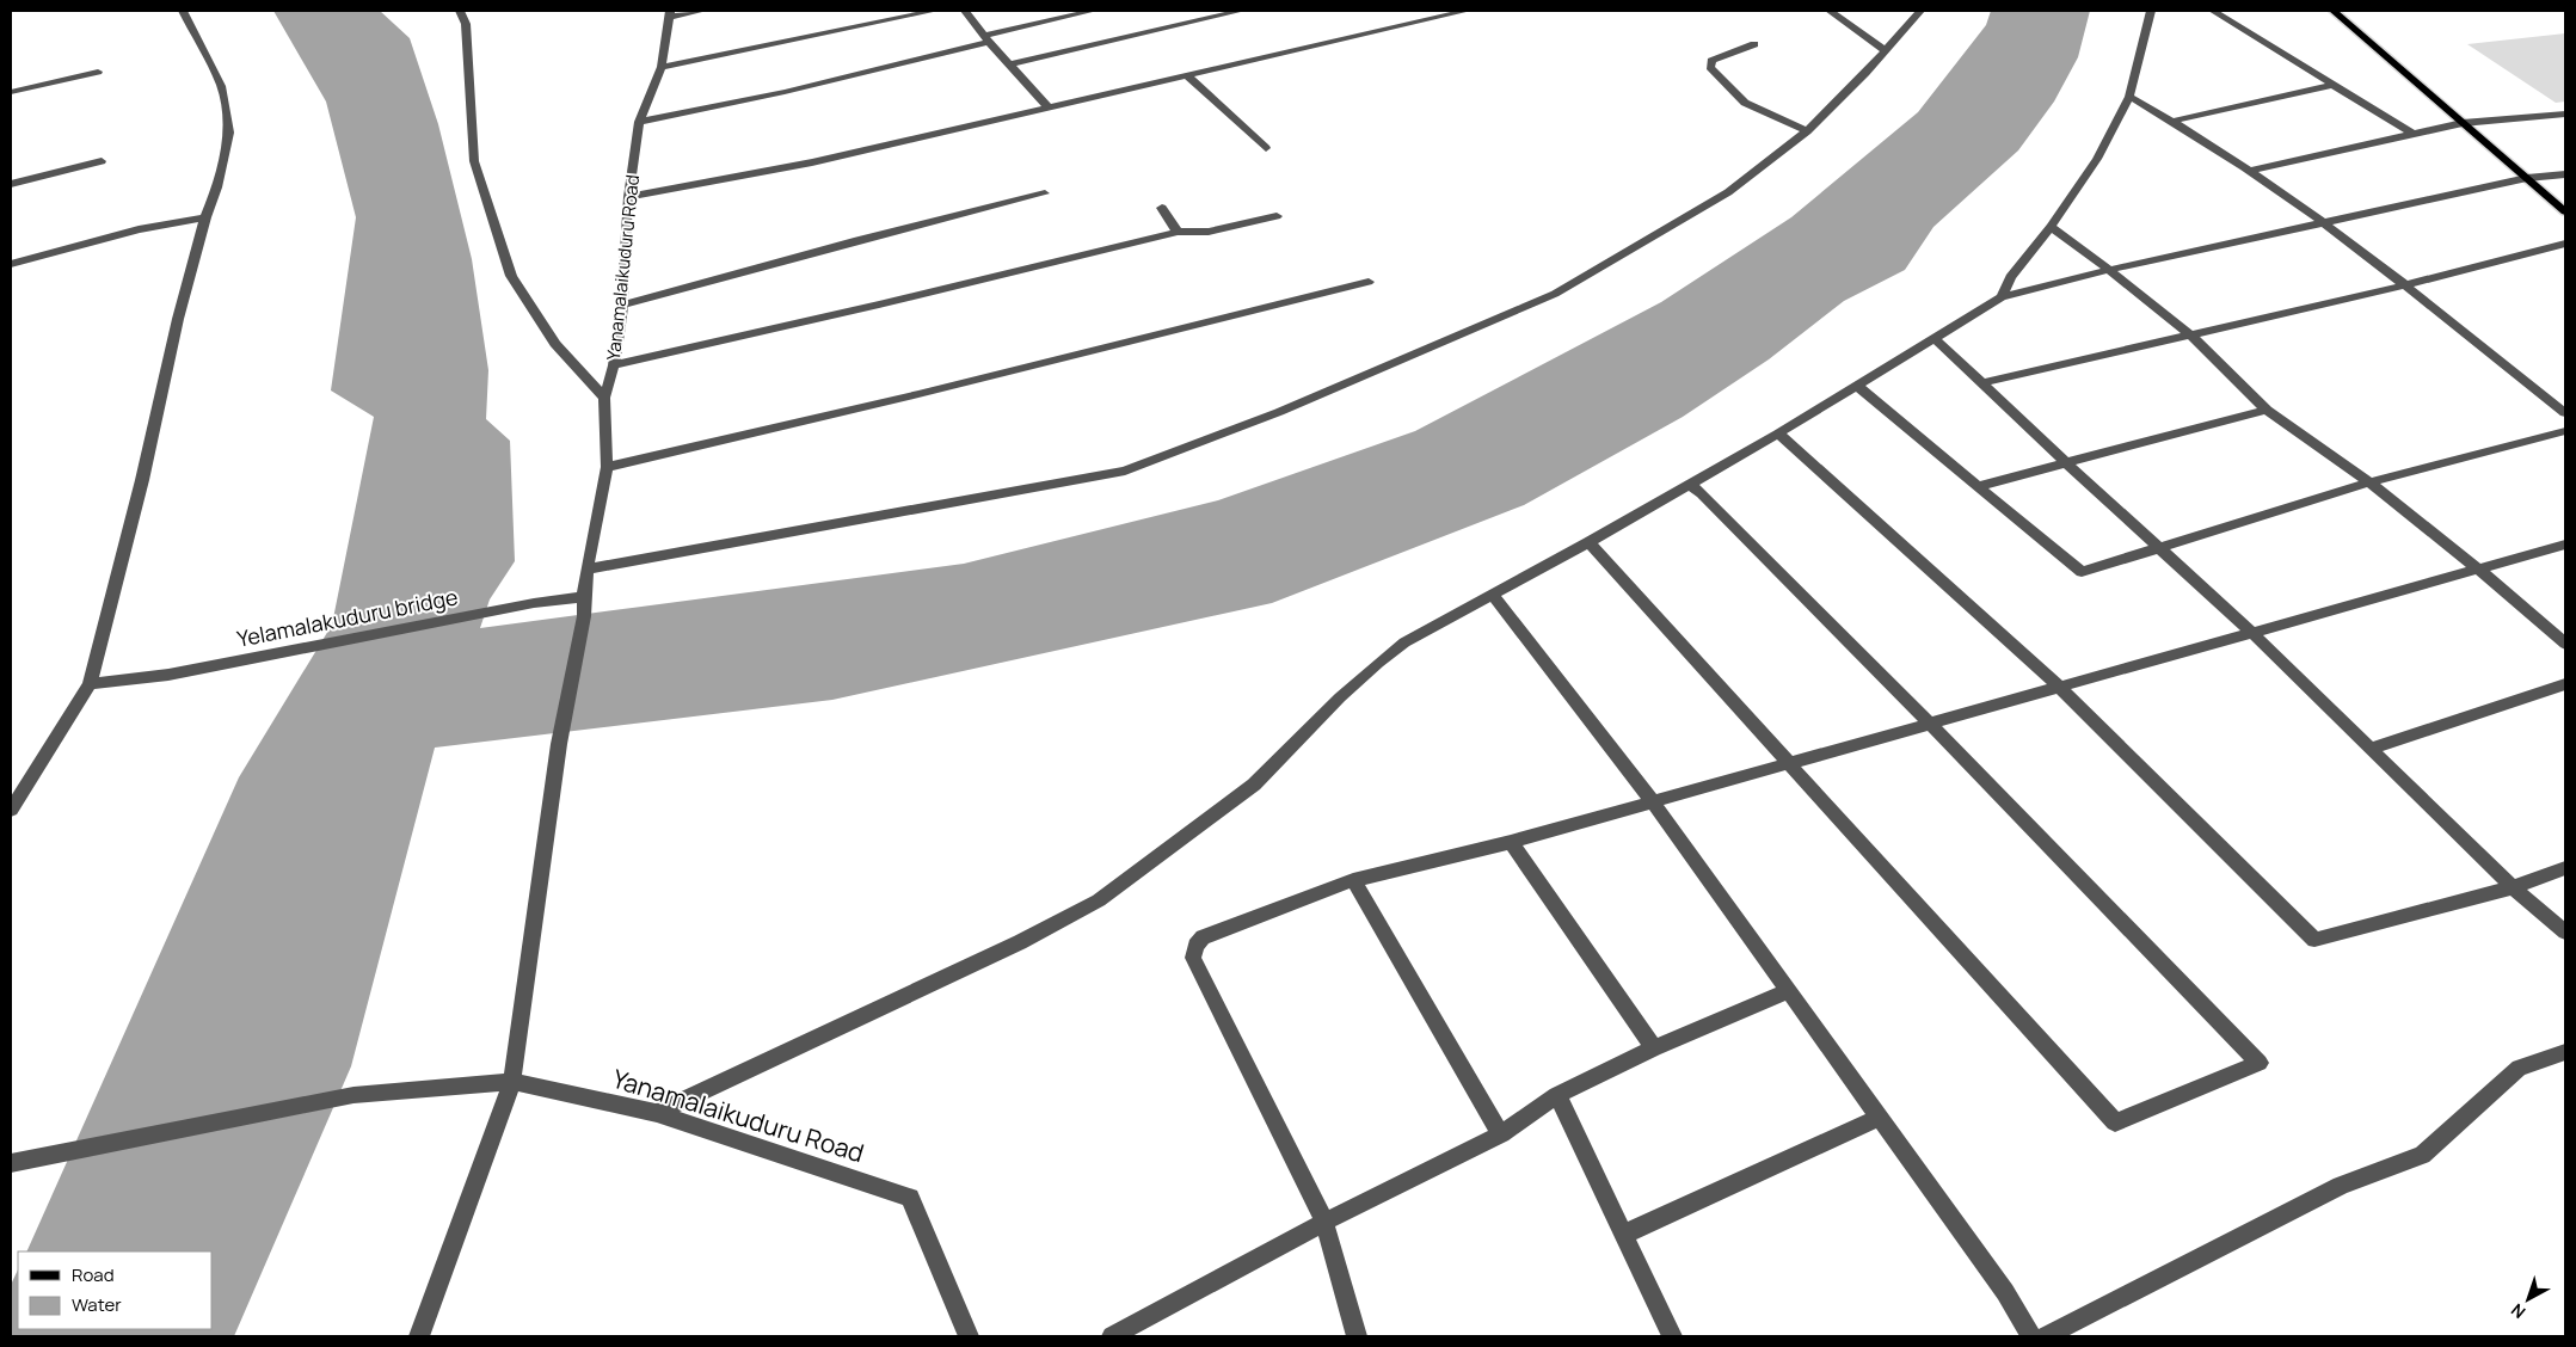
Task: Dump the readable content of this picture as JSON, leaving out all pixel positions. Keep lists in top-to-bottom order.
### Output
{
  "streets": {
    "street": ["Yanamalaikuduru Road", "Yelamalakuduru bridge"]
  },
  "crossings": [
    ["Yanamalaikuduru Road", "Yelamalakuduru bridge"]
  ],
  "legend": ["Road", "Water"],
  "north": "bottom left"
}
